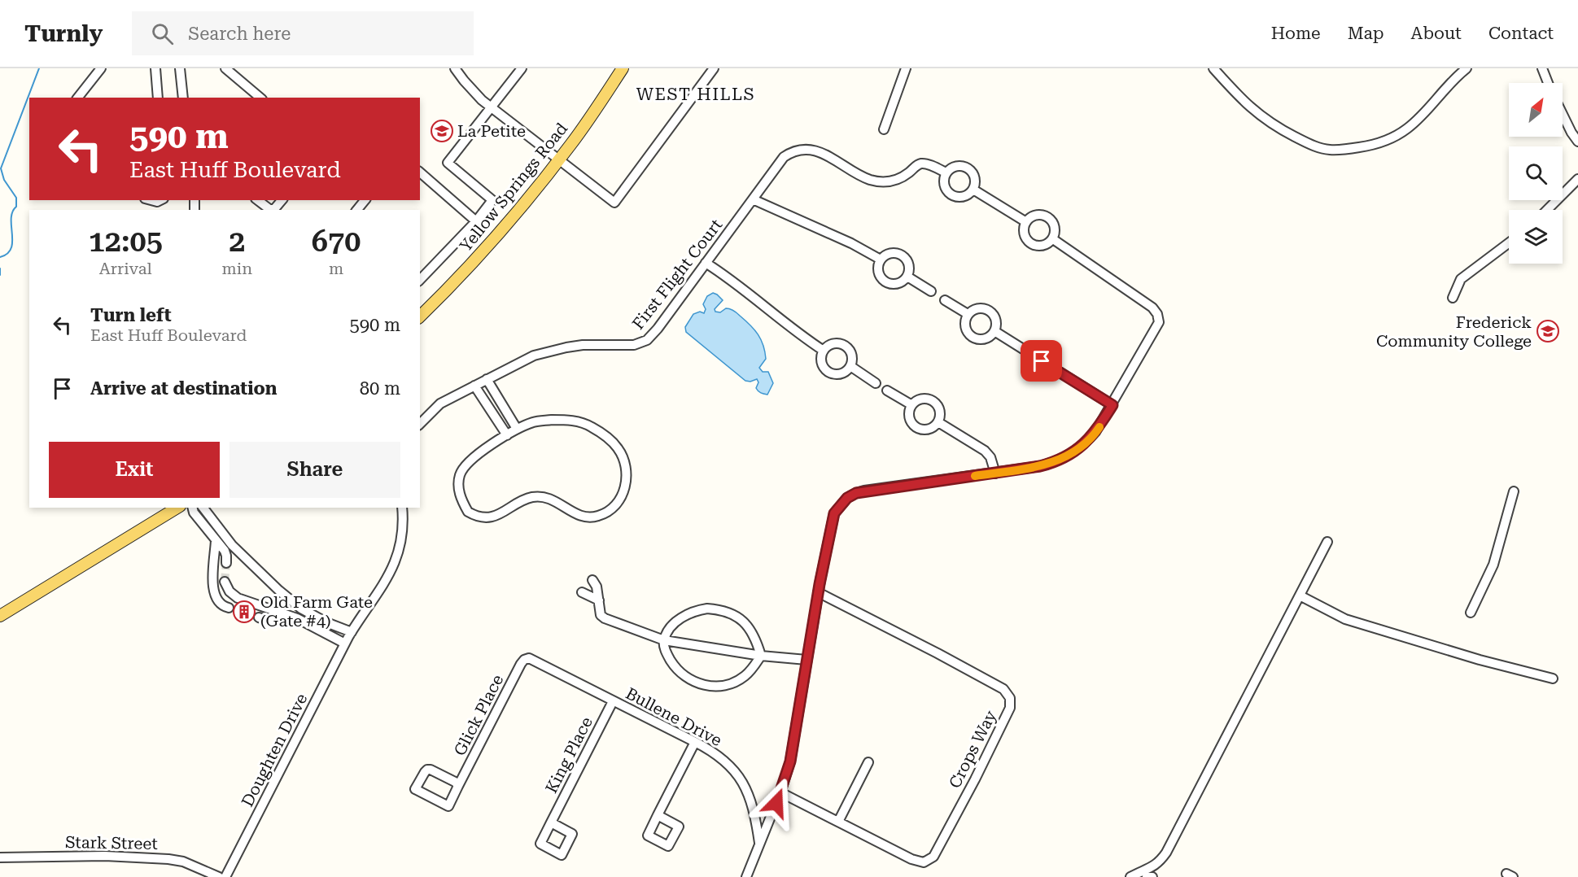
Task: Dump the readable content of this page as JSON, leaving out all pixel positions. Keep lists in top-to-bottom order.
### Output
{
  "streets": {
    "main road": ["Yellow Springs Road"],
    "street": [
      "First Flight Court",
      "Glick Place",
      "Bullene Drive",
      "Crops Way",
      "Doughten Drive",
      "King Place",
      "Stark Street"
    ]
  },
  "crossings": [
    ["Glick Place", "Bullene Drive"],
    ["Bullene Drive", "King Place"]
  ],
  "districts": ["WEST HILLS"],
  "places": {
    "school or university": ["La Petite", "Frederick Community College"],
    "building": ["Old Farm Gate (Gate #4)"]
  },
  "north": "top right",
  "page": {
    "header": "Turnly",
    "search": "Search here",
    "nav": [
      "Home",
      "Map",
      "About",
      "Contact"
    ],
    "turn": ["590 m", "East Huff Boulevard"],
    "eta": [
      "12:05",
      "Arrival",
      "2",
      "min",
      "670",
      "m"
    ],
    "list": [
      {
        "name": "Turn left",
        "note": "East Huff Boulevard",
        "value": "590 m"
      },
      {
        "name": "Arrive at destination",
        "value": "80 m"
      }
    ],
    "buttons": ["Exit", "Share"]
  }
}
